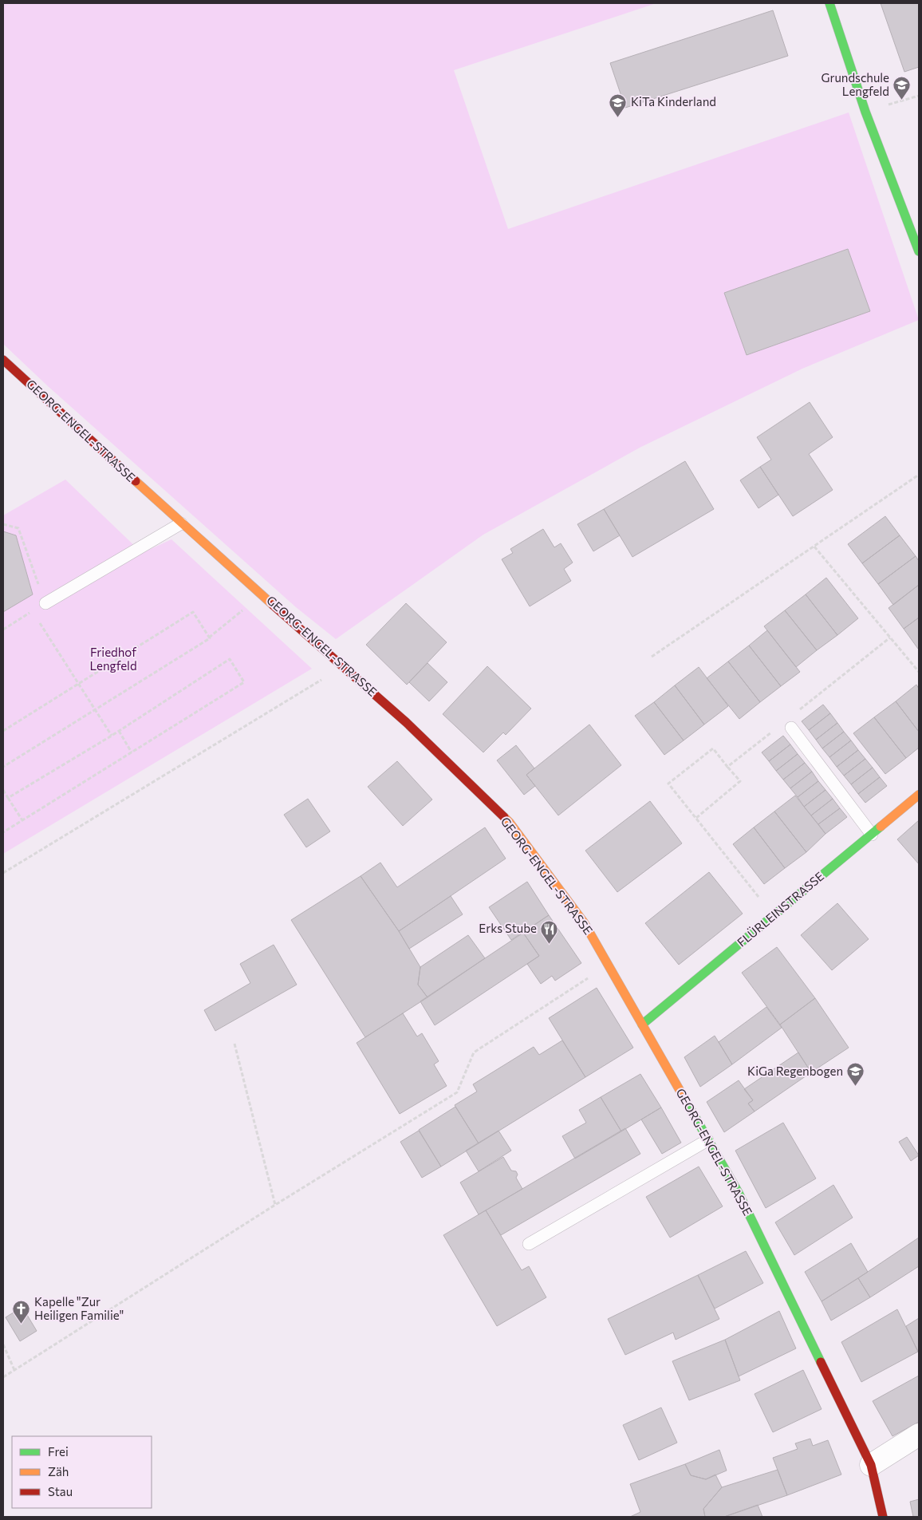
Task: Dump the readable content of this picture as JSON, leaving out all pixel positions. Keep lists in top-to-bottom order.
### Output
{
  "streets": {
    "street": ["GEORG-ENGEL-STRASSE", "FLÜRLEINSTRASSE"]
  },
  "crossings": [
    ["GEORG-ENGEL-STRASSE", "FLÜRLEINSTRASSE"]
  ],
  "parks": ["Friedhof Lengfeld"],
  "places": {
    "school or university": ["Grundschule Lengfeld", "KiTa Kinderland", "KiGa Regenbogen"],
    "restaurant": ["Erks Stube"],
    "church": ["Kapelle \"Zur Heiligen Familie\""]
  },
  "legend": ["Frei", "Zäh", "Stau"]
}
